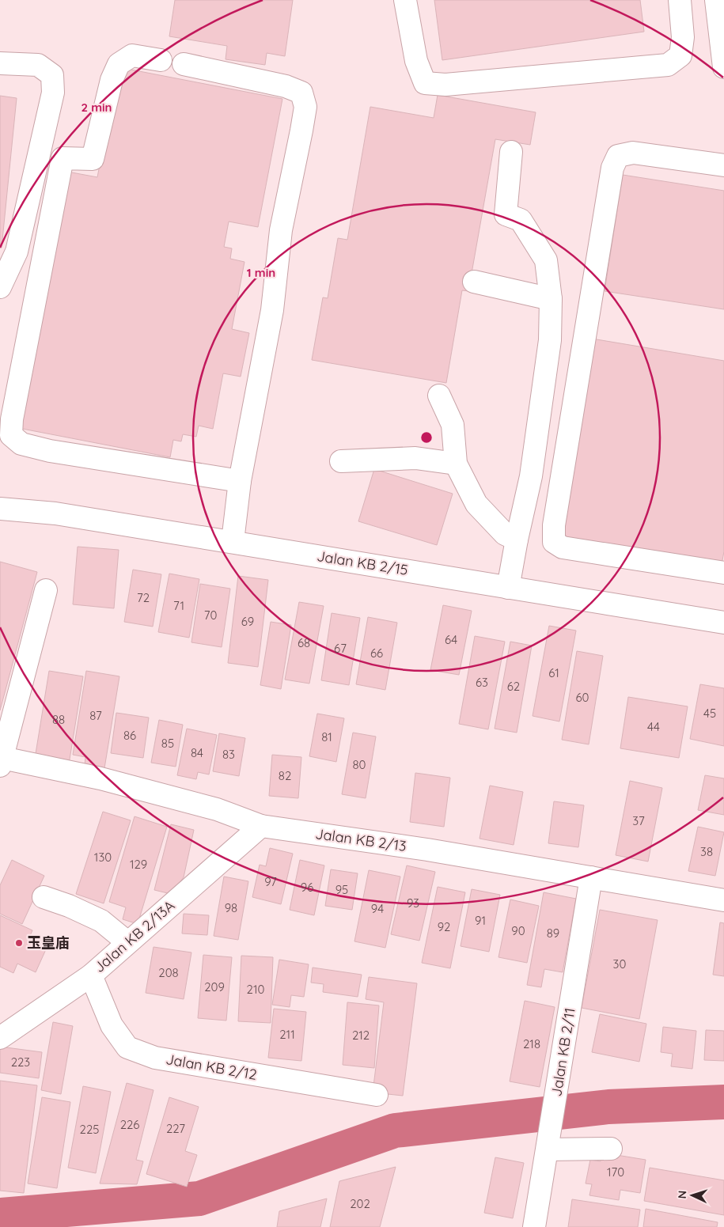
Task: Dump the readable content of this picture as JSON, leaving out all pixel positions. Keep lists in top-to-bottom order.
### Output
{
  "streets": {
    "street": [
      "Jalan KB 2/15",
      "Jalan KB 2/13",
      "Jalan KB 2/13A",
      "Jalan KB 2/11",
      "Jalan KB 2/12"
    ]
  },
  "crossings": [
    ["Jalan KB 2/13", "Jalan KB 2/13A"],
    ["Jalan KB 2/13", "Jalan KB 2/11"],
    ["Jalan KB 2/13A", "Jalan KB 2/12"]
  ],
  "places": ["玉皇庙"],
  "house_numbers": [
    "72",
    "71",
    "70",
    "69",
    "64",
    "68",
    "67",
    "66",
    "61",
    "63",
    "62",
    "60",
    "45",
    "87",
    "88",
    "44",
    "86",
    "81",
    "85",
    "84",
    "83",
    "80",
    "82",
    "37",
    "38",
    "130",
    "129",
    "97",
    "96",
    "95",
    "93",
    "98",
    "94",
    "91",
    "92",
    "90",
    "89",
    "30",
    "208",
    "209",
    "210",
    "211",
    "212",
    "218",
    "223",
    "226",
    "227",
    "225",
    "170",
    "202"
  ],
  "north": "left",
  "rings": ["2 min", "1 min"]
}
